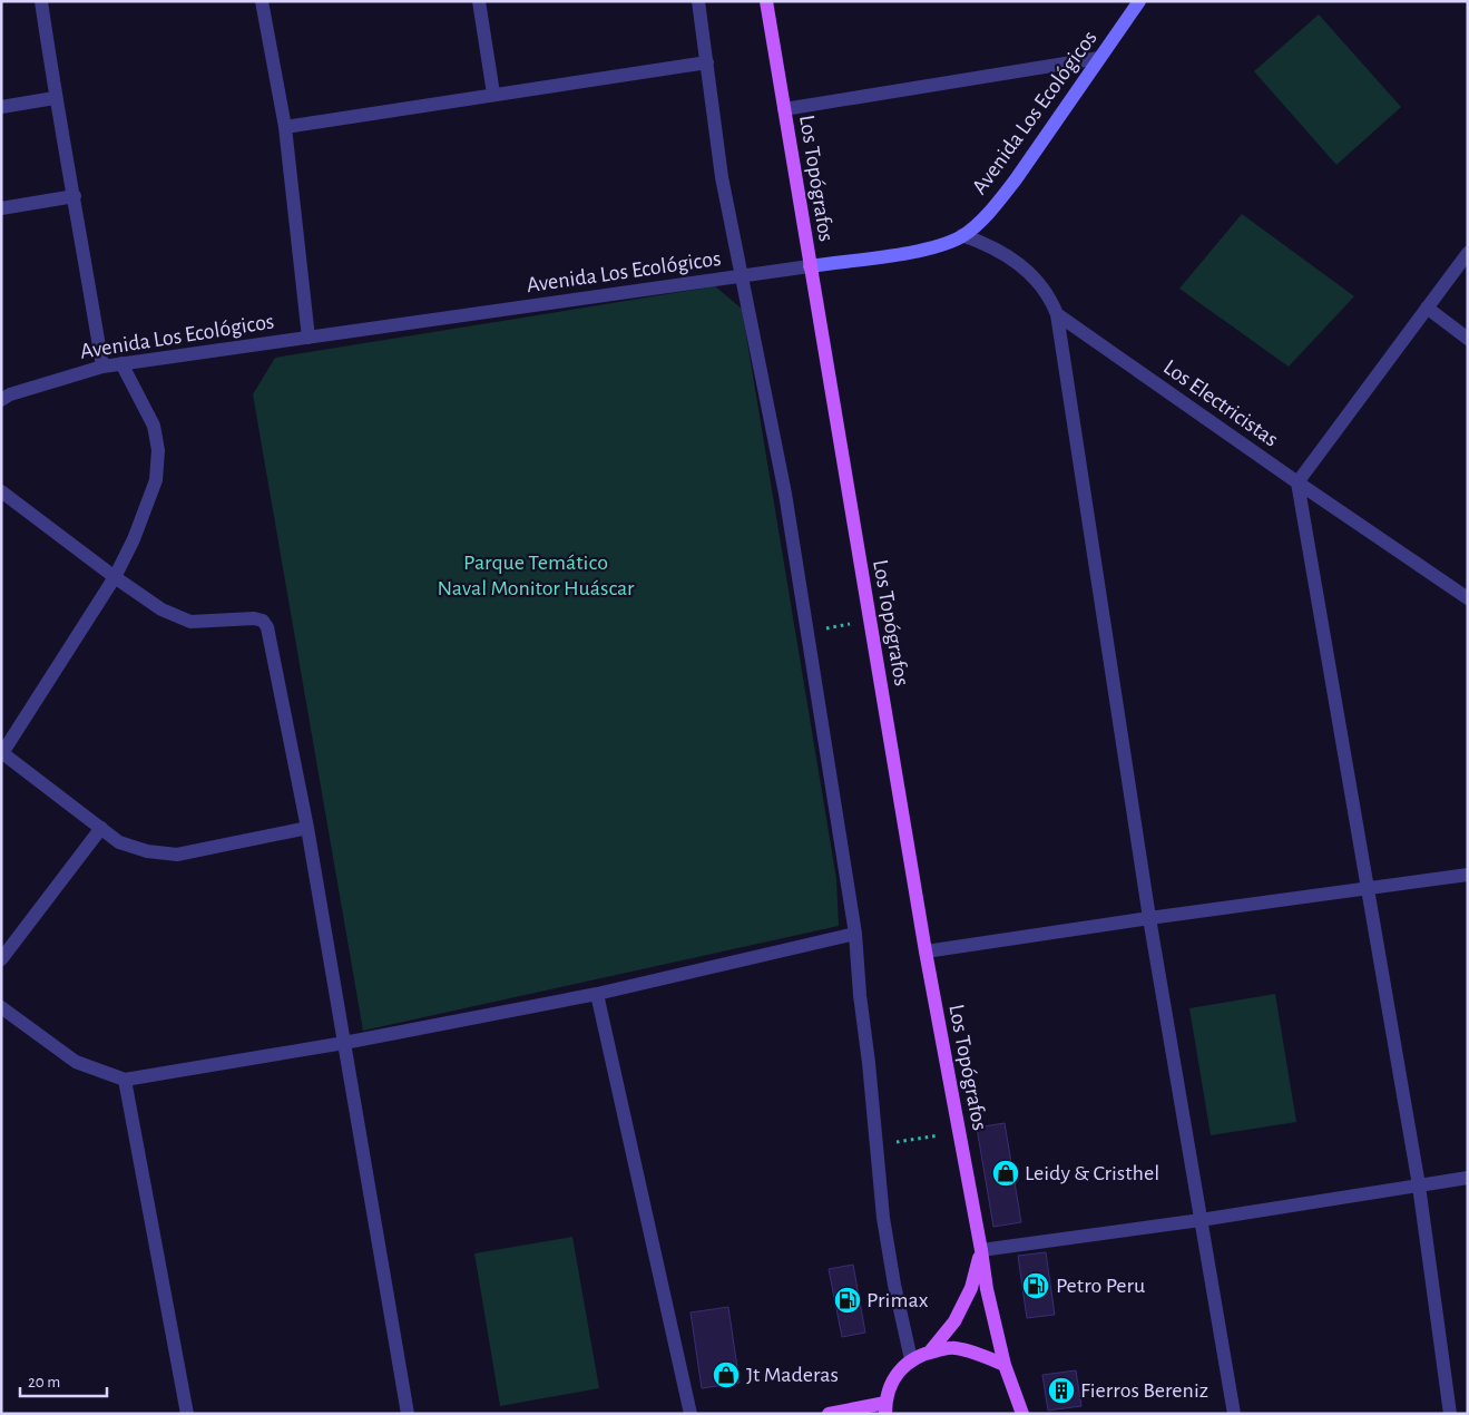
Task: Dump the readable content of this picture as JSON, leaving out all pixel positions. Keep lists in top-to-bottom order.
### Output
{
  "streets": {
    "main road": ["Avenida Los Ecológicos", "Los Topógrafos"],
    "street": ["Los Electricistas"]
  },
  "crossings": [
    ["Avenida Los Ecológicos", "Los Topógrafos"],
    ["Avenida Los Ecológicos", "Los Electricistas"]
  ],
  "parks": ["Parque Temático Naval Monitor Huáscar"],
  "places": {
    "shop": ["Leidy & Cristhel", "Jt Maderas"],
    "fuel station": ["Petro Peru", "Primax"],
    "building": ["Fierros Bereniz"]
  },
  "scale_bar": "20 m"
}
